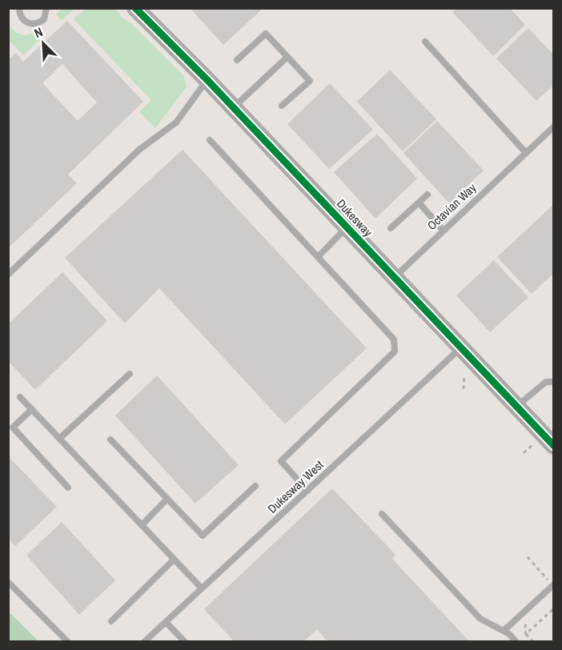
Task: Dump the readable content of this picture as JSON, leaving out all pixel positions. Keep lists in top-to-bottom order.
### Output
{
  "streets": {
    "street": ["Dukesway"],
    "lane": ["Octavian Way", "Dukesway West"]
  },
  "crossings": [
    ["Octavian Way", "Dukesway"],
    ["Dukesway", "Dukesway West"]
  ],
  "north": "top left"
}
